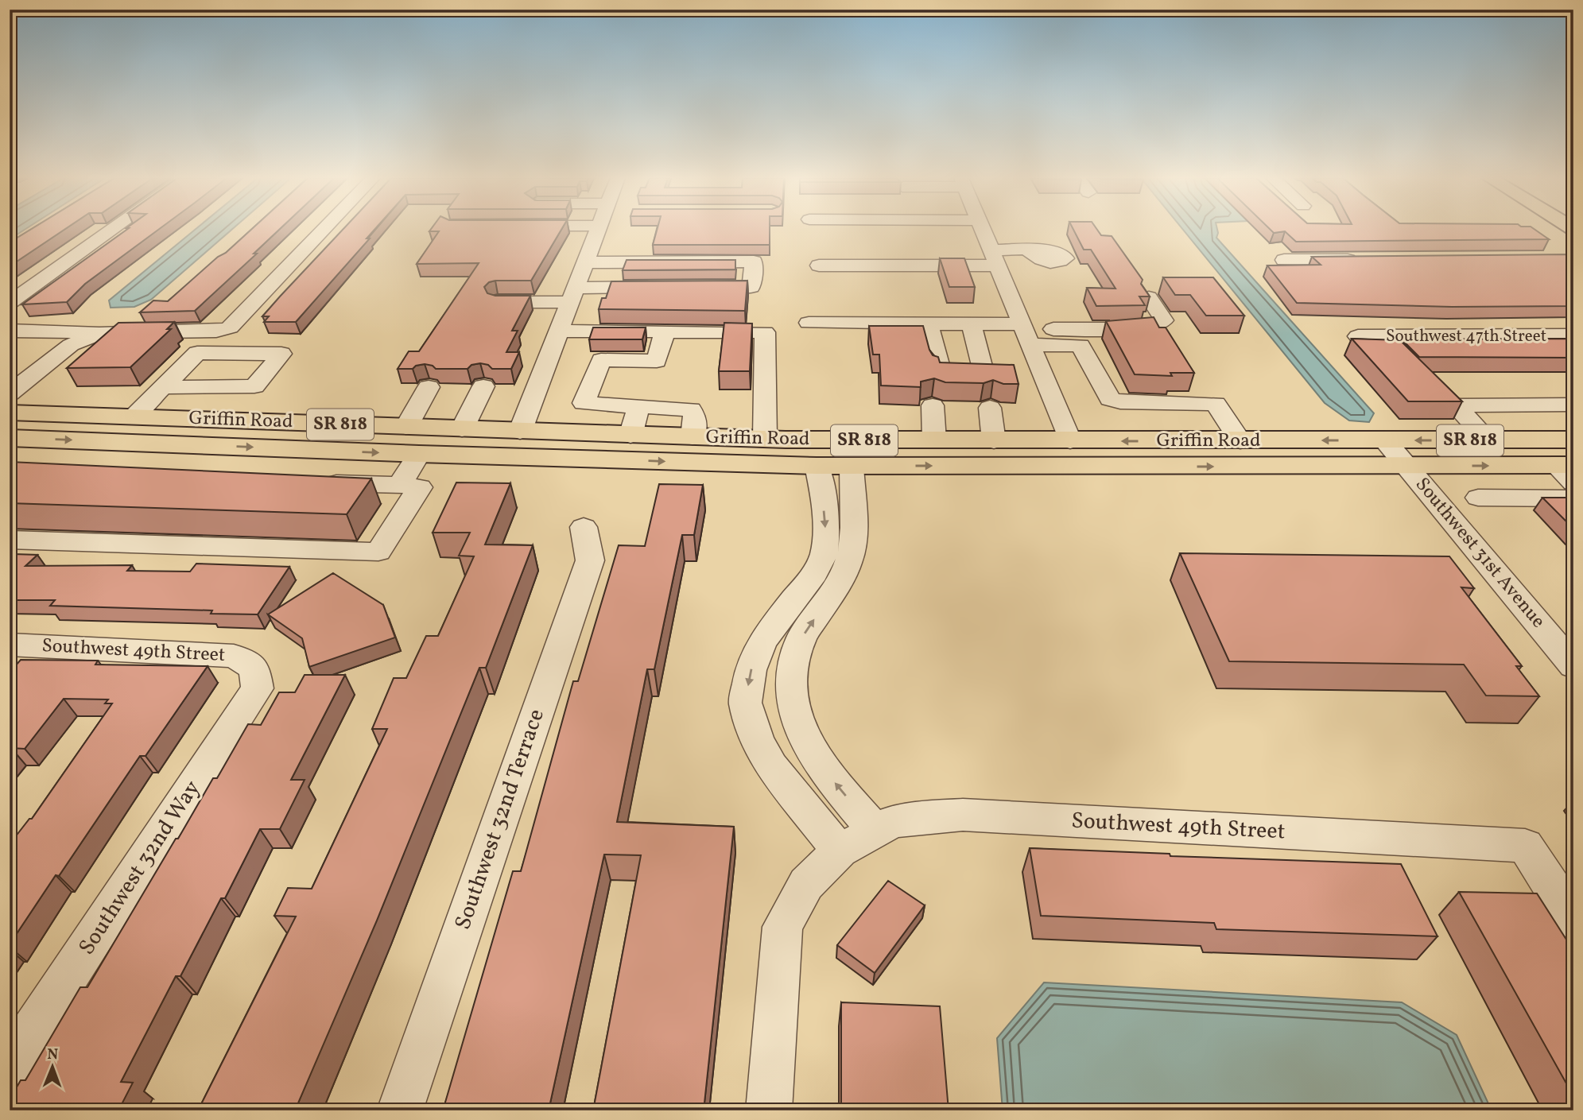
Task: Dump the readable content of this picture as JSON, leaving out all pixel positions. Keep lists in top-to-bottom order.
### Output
{
  "streets": {
    "main road": ["Griffin Road", "SR 818"],
    "street": [
      "Southwest 47th Street",
      "Southwest 31st Avenue",
      "Southwest 49th Street",
      "Southwest 32nd Terrace",
      "Southwest 32nd Way"
    ]
  },
  "crossings": [
    ["Griffin Road", "Southwest 31st Avenue"],
    ["Southwest 49th Street", "Southwest 32nd Way"]
  ],
  "north": "top"
}
